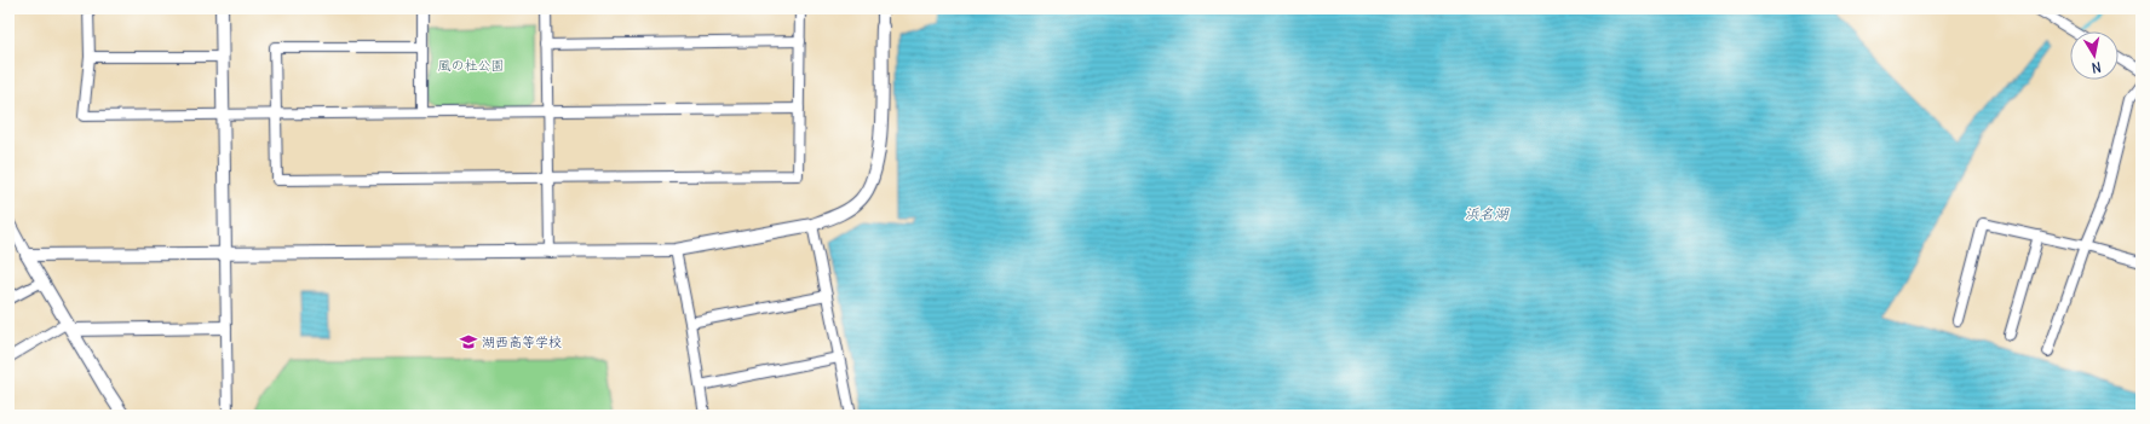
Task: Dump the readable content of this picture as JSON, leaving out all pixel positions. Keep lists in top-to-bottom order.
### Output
{
  "water": ["浜名湖"],
  "parks": ["風の杜公園"],
  "places": {
    "school or university": ["湖西高等学校"]
  },
  "north": "bottom"
}
